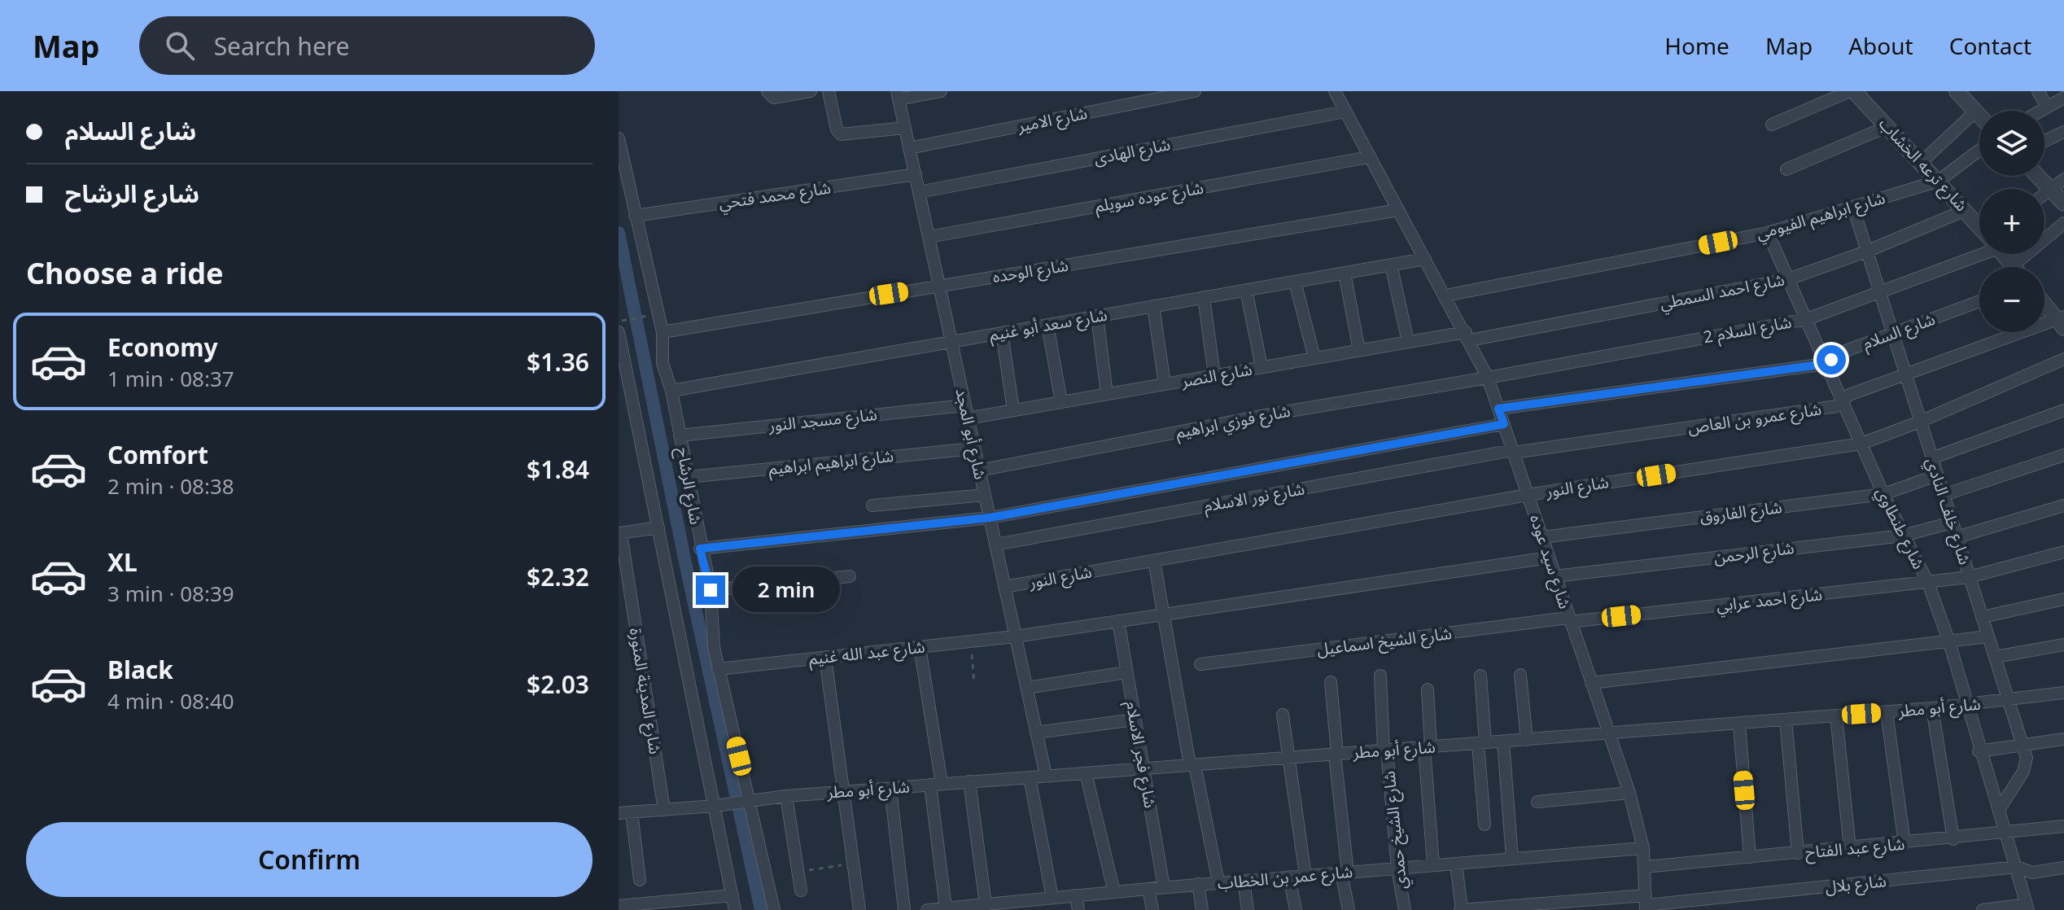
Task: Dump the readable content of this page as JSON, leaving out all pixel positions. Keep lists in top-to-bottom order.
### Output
{
  "streets": {
    "street": [
      "شارع الامير",
      "شارع الهادى",
      "شارع ترعه الخشاب",
      "شارع محمد فتحي",
      "شارع عوده سويلم",
      "شارع ابراهيم الفيومي",
      "شارع الوحده",
      "شارع احمد السمطي",
      "شارع سعد أبو غنيم",
      "شارع السلام 2",
      "شارع السلام",
      "شارع النصر",
      "شارع عمرو بن العاص",
      "شارع مسجد النور",
      "شارع فوزي ابراهيم",
      "شارع أبو المجد",
      "شارع ابراهيم ابراهيم",
      "شارع الرشاح",
      "شارع النور",
      "شارع نور الاسلام",
      "شارع خلف النادي",
      "شارع الفاروق",
      "شارع طنطاوي",
      "شارع الرحمن",
      "شارع سيد عوده",
      "شارع احمد عرابي",
      "شارع الشيخ اسماعيل",
      "شارع عبد الله غنيم",
      "شارع المدينة المنورة",
      "شارع أبو مطر",
      "شارع فجر الاسلام",
      "شارع الشيخ حمدي",
      "شارع عبد الفتاح",
      "شارع عمر بن الخطاب",
      "شارع بلال"
    ]
  },
  "crossings": [
    ["شارع الامير", "شارع أبو المجد"],
    ["شارع الهادى", "شارع أبو المجد"],
    ["شارع الهادى", "شارع سيد عوده"],
    ["شارع ترعه الخشاب", "شارع ابراهيم الفيومي"],
    ["شارع ترعه الخشاب", "شارع احمد السمطي"],
    ["شارع محمد فتحي", "شارع أبو المجد"],
    ["شارع محمد فتحي", "شارع الرشاح"],
    ["شارع عوده سويلم", "شارع أبو المجد"],
    ["شارع عوده سويلم", "شارع سيد عوده"],
    ["شارع ابراهيم الفيومي", "شارع خلف النادي"],
    ["شارع ابراهيم الفيومي", "شارع طنطاوي"],
    ["شارع ابراهيم الفيومي", "شارع سيد عوده"],
    ["شارع الوحده", "شارع أبو المجد"],
    ["شارع الوحده", "شارع الرشاح"],
    ["شارع الوحده", "شارع سيد عوده"],
    ["شارع احمد السمطي", "شارع النصر"],
    ["شارع احمد السمطي", "شارع خلف النادي"],
    ["شارع احمد السمطي", "شارع طنطاوي"],
    ["شارع احمد السمطي", "شارع سيد عوده"],
    ["شارع سعد أبو غنيم", "شارع أبو المجد"],
    ["شارع سعد أبو غنيم", "شارع الرشاح"],
    ["شارع سعد أبو غنيم", "شارع سيد عوده"],
    ["شارع السلام 2", "شارع فوزي ابراهيم"],
    ["شارع السلام 2", "شارع خلف النادي"],
    ["شارع السلام 2", "شارع طنطاوي"],
    ["شارع السلام 2", "شارع سيد عوده"],
    ["شارع السلام", "شارع خلف النادي"],
    ["شارع السلام", "شارع طنطاوي"],
    ["شارع السلام", "شارع سيد عوده"],
    ["شارع النصر", "شارع أبو المجد"],
    ["شارع النصر", "شارع سيد عوده"],
    ["شارع عمرو بن العاص", "شارع نور الاسلام"],
    ["شارع عمرو بن العاص", "شارع خلف النادي"],
    ["شارع عمرو بن العاص", "شارع طنطاوي"],
    ["شارع عمرو بن العاص", "شارع سيد عوده"],
    ["شارع مسجد النور", "شارع أبو المجد"],
    ["شارع مسجد النور", "شارع الرشاح"],
    ["شارع فوزي ابراهيم", "شارع أبو المجد"],
    ["شارع فوزي ابراهيم", "شارع سيد عوده"],
    ["شارع أبو المجد", "شارع ابراهيم ابراهيم"],
    ["شارع أبو المجد", "شارع النور"],
    ["شارع أبو المجد", "شارع نور الاسلام"],
    ["شارع أبو المجد", "شارع عبد الله غنيم"],
    ["شارع أبو المجد", "شارع أبو مطر"],
    ["شارع ابراهيم ابراهيم", "شارع الرشاح"],
    ["شارع الرشاح", "شارع عبد الله غنيم"],
    ["شارع الرشاح", "شارع أبو مطر"],
    ["شارع النور", "شارع خلف النادي"],
    ["شارع النور", "شارع طنطاوي"],
    ["شارع النور", "شارع سيد عوده"],
    ["شارع نور الاسلام", "شارع سيد عوده"],
    ["شارع خلف النادي", "شارع الفاروق"],
    ["شارع خلف النادي", "شارع طنطاوي"],
    ["شارع خلف النادي", "شارع الرحمن"],
    ["شارع خلف النادي", "شارع احمد عرابي"],
    ["شارع خلف النادي", "شارع أبو مطر"],
    ["شارع الفاروق", "شارع طنطاوي"],
    ["شارع الفاروق", "شارع سيد عوده"],
    ["شارع طنطاوي", "شارع الرحمن"],
    ["شارع طنطاوي", "شارع احمد عرابي"],
    ["شارع طنطاوي", "شارع أبو مطر"],
    ["شارع طنطاوي", "شارع عبد الفتاح"],
    ["شارع طنطاوي", "شارع بلال"],
    ["شارع الرحمن", "شارع سيد عوده"],
    ["شارع سيد عوده", "شارع احمد عرابي"],
    ["شارع سيد عوده", "شارع الشيخ اسماعيل"],
    ["شارع سيد عوده", "شارع عبد الله غنيم"],
    ["شارع سيد عوده", "شارع أبو مطر"],
    ["شارع سيد عوده", "شارع عبد الفتاح"],
    ["شارع سيد عوده", "شارع عمر بن الخطاب"],
    ["شارع سيد عوده", "شارع بلال"],
    ["شارع احمد عرابي", "شارع الشيخ اسماعيل"],
    ["شارع عبد الله غنيم", "شارع فجر الاسلام"],
    ["شارع المدينة المنورة", "شارع أبو مطر"],
    ["شارع أبو مطر", "شارع فجر الاسلام"],
    ["شارع أبو مطر", "شارع الشيخ حمدي"],
    ["شارع فجر الاسلام", "شارع عمر بن الخطاب"],
    ["شارع الشيخ حمدي", "شارع عمر بن الخطاب"]
  ],
  "page": {
    "header": "Map",
    "search": "Search here",
    "nav": [
      "Home",
      "Map",
      "About",
      "Contact"
    ],
    "banner": ["شارع السلام", "شارع الرشاح"],
    "map_buttons": ["+", "−"],
    "heading": "Choose a ride",
    "list": [
      {
        "name": "Economy",
        "note": "1 min · 08:37",
        "value": "$1.36"
      },
      {
        "name": "Comfort",
        "note": "2 min · 08:38",
        "value": "$1.84"
      },
      {
        "name": "XL",
        "note": "3 min · 08:39",
        "value": "$2.32"
      },
      {
        "name": "Black",
        "note": "4 min · 08:40",
        "value": "$2.03"
      }
    ],
    "bubble": "2 min",
    "buttons": "Confirm"
  }
}
